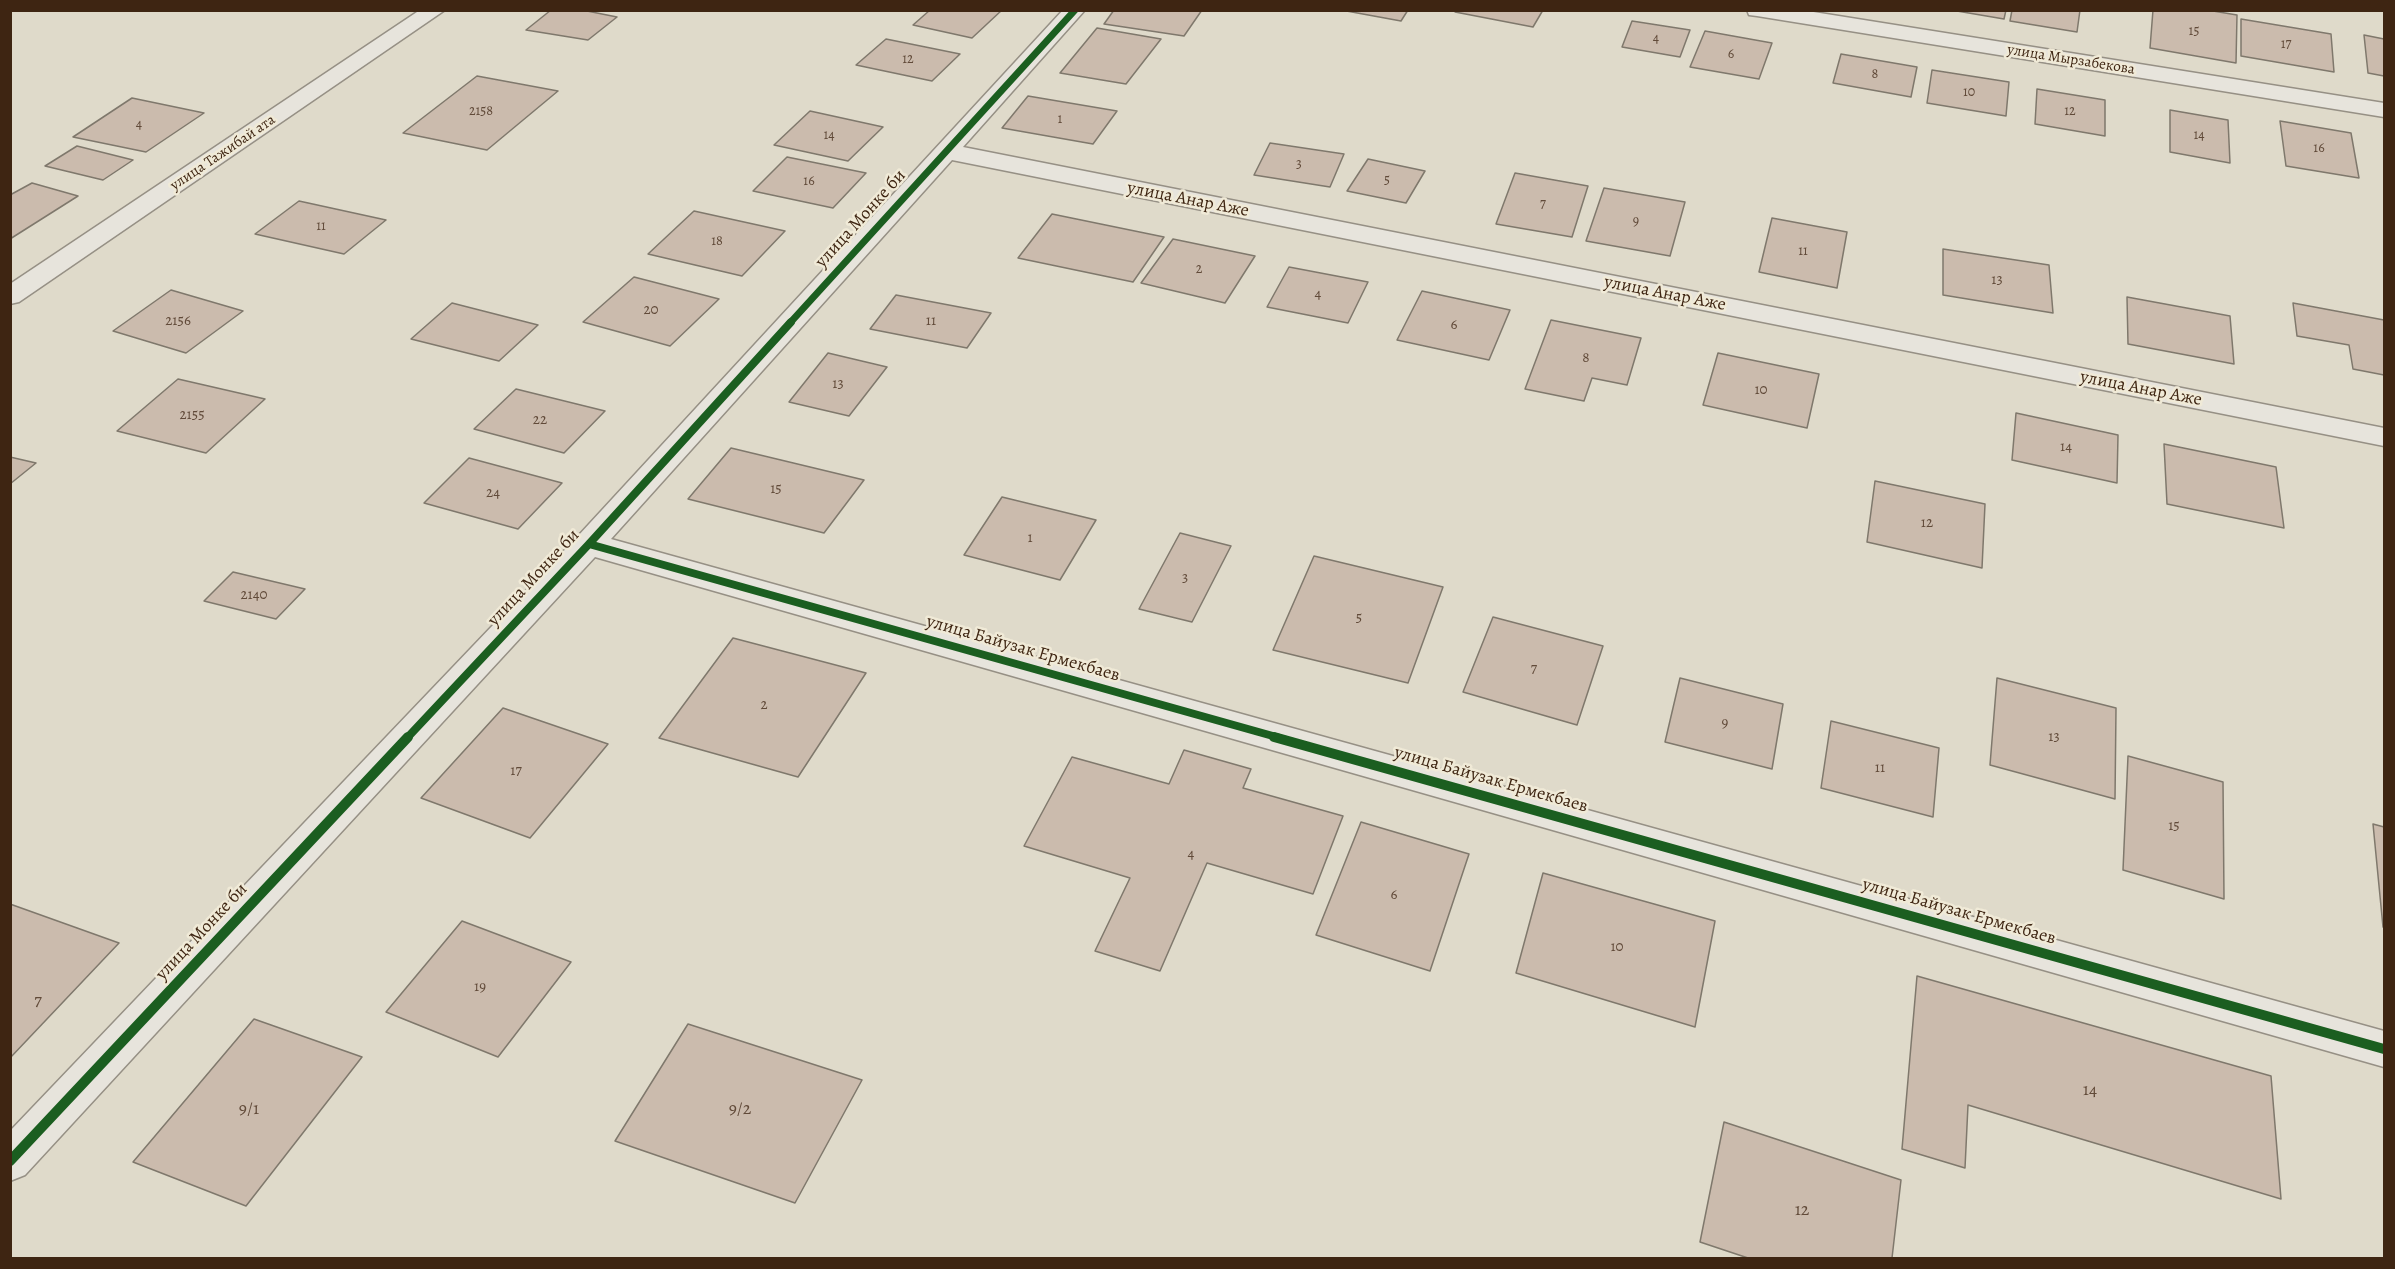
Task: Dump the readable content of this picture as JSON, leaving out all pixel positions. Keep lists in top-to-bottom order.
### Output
{
  "streets": {
    "street": [
      "улица Мырзабекова",
      "улица Тажибай ата",
      "улица Анар Аже",
      "улица Монке би",
      "улица Байузак Ермекбаев"
    ]
  },
  "crossings": [
    ["улица Анар Аже", "улица Монке би"],
    ["улица Монке би", "улица Байузак Ермекбаев"]
  ],
  "house_numbers": [
    "15",
    "4",
    "17",
    "6",
    "12",
    "8",
    "10",
    "2158",
    "12",
    "1",
    "4",
    "14",
    "14",
    "16",
    "3",
    "5",
    "16",
    "7",
    "9",
    "11",
    "18",
    "11",
    "2",
    "13",
    "4",
    "20",
    "2156",
    "11",
    "6",
    "8",
    "13",
    "10",
    "2155",
    "22",
    "14",
    "15",
    "24",
    "12",
    "1",
    "3",
    "2140",
    "5",
    "7",
    "2",
    "9",
    "13",
    "11",
    "17",
    "15",
    "4",
    "6",
    "10",
    "19",
    "7",
    "14",
    "9/1",
    "9/2",
    "12"
  ]
}
